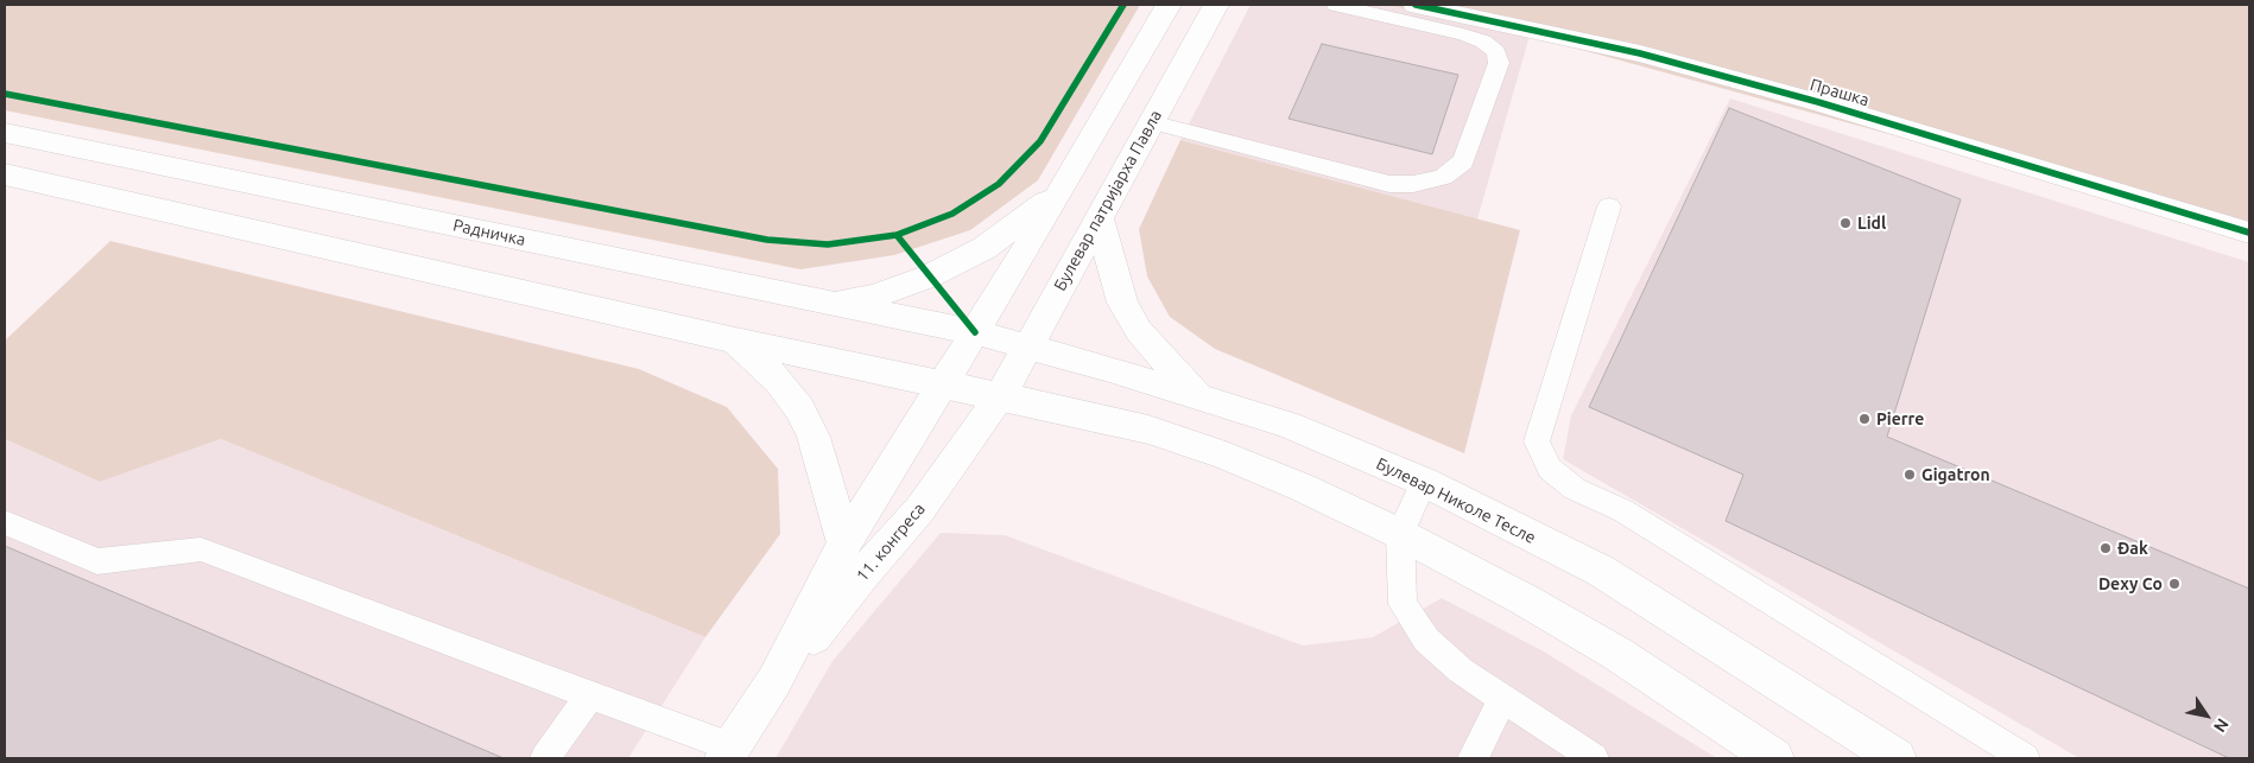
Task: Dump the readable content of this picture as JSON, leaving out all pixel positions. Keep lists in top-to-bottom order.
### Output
{
  "streets": {
    "main road": [
      "Прашка",
      "Булевар патријарха Павла",
      "Радничка",
      "Булевар Николе Тесле",
      "11. конгреса"
    ]
  },
  "crossings": [
    ["Булевар патријарха Павла", "Булевар Николе Тесле"],
    ["Булевар патријарха Павла", "11. конгреса"],
    ["Радничка", "Булевар Николе Тесле"]
  ],
  "places": [
    "Lidl",
    "Pierre",
    "Gigatron",
    "Đak",
    "Dexy Co"
  ],
  "north": "bottom right"
}
